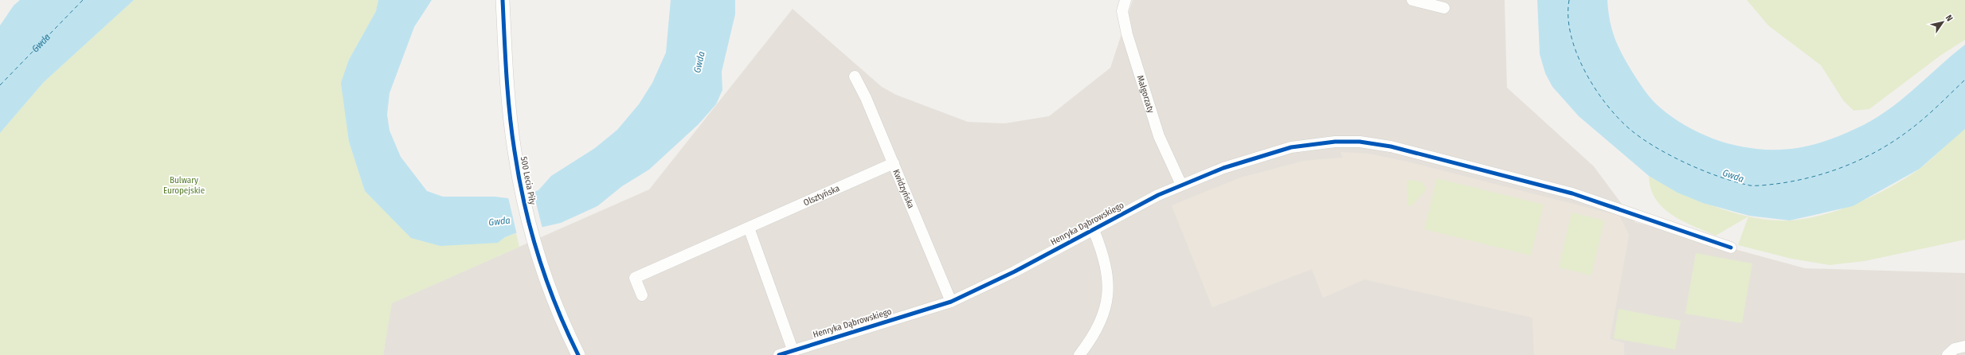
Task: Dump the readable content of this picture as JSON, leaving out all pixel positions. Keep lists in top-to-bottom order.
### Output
{
  "streets": {
    "street": [
      "Małgorzaty",
      "500 Lecia Piły",
      "Kwidzyńska",
      "Olsztyńska",
      "Henryka Dąbrowskiego"
    ]
  },
  "crossings": [
    ["Małgorzaty", "Henryka Dąbrowskiego"],
    ["Kwidzyńska", "Olsztyńska"],
    ["Kwidzyńska", "Henryka Dąbrowskiego"]
  ],
  "water": ["Gwda"],
  "parks": ["Bulwary Europejskie"],
  "north": "top right"
}
